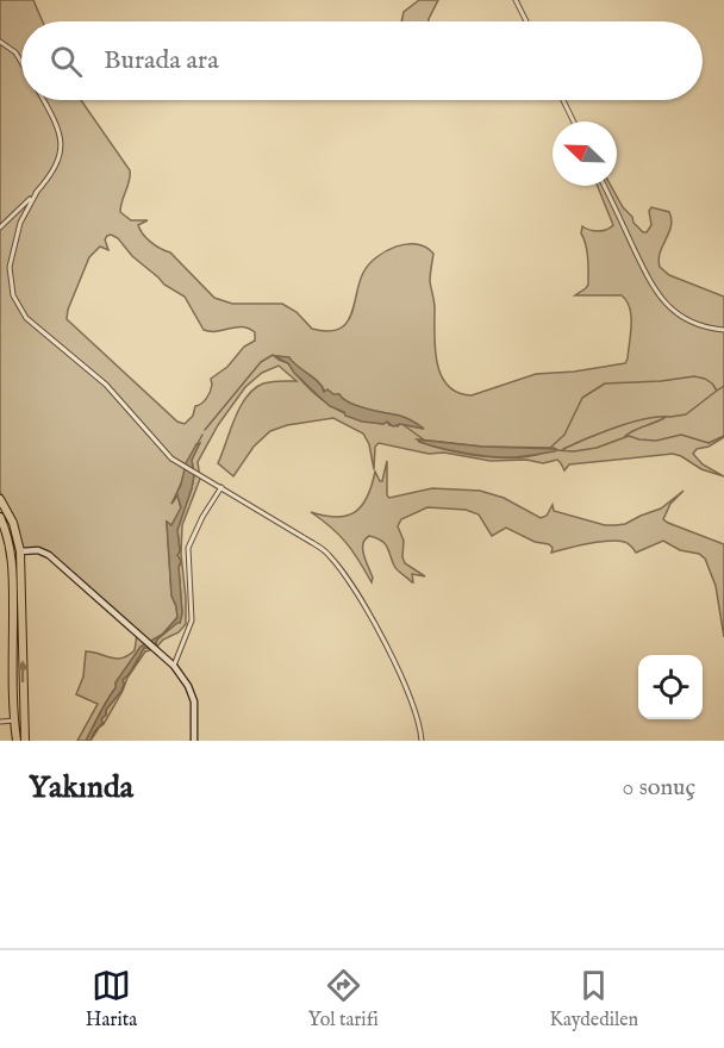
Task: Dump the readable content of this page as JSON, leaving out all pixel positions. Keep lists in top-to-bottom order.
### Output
{
  "north": "top left",
  "page": {
    "search": "Burada ara",
    "heading": ["Yakında", "0 sonuç"],
    "nav": ["Harita", "Yol tarifi", "Kaydedilen"]
  }
}
